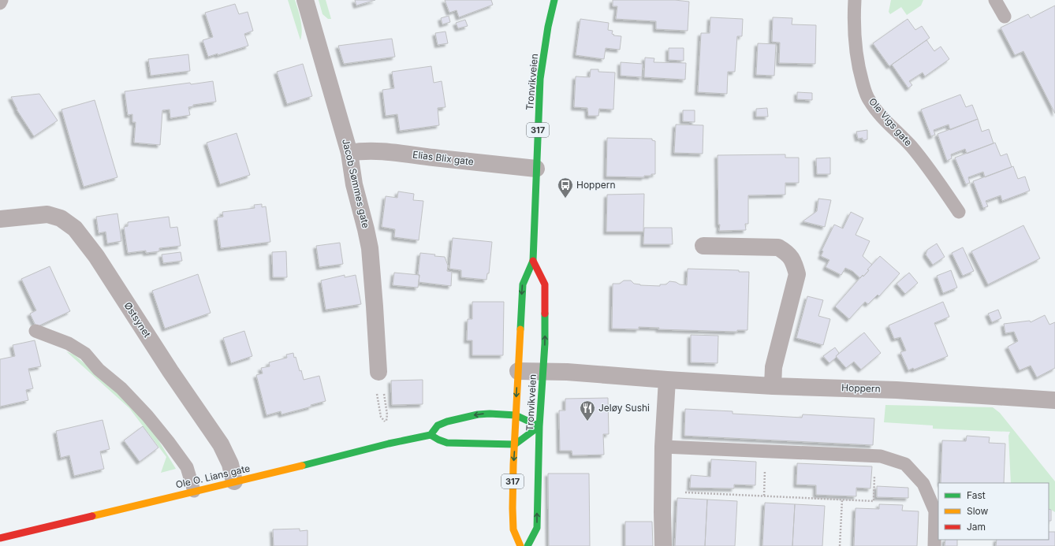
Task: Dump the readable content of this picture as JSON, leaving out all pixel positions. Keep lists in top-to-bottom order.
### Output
{
  "streets": {
    "main road": ["Tronvikveien", "317", "Ole O. Lians gate"],
    "street": [
      "Elias Blix gate",
      "Jacob Sømmes gate",
      "Østsynet",
      "Hoppern"
    ],
    "lane": ["Ole Vigs gate"]
  },
  "crossings": [
    ["Tronvikveien", "Elias Blix gate"],
    ["Tronvikveien", "Hoppern"],
    ["Elias Blix gate", "Jacob Sømmes gate"],
    ["Østsynet", "Ole O. Lians gate"]
  ],
  "places": {
    "bus stop": ["Hoppern"],
    "restaurant": ["Jeløy Sushi"]
  },
  "legend": ["Fast", "Slow", "Jam"]
}
